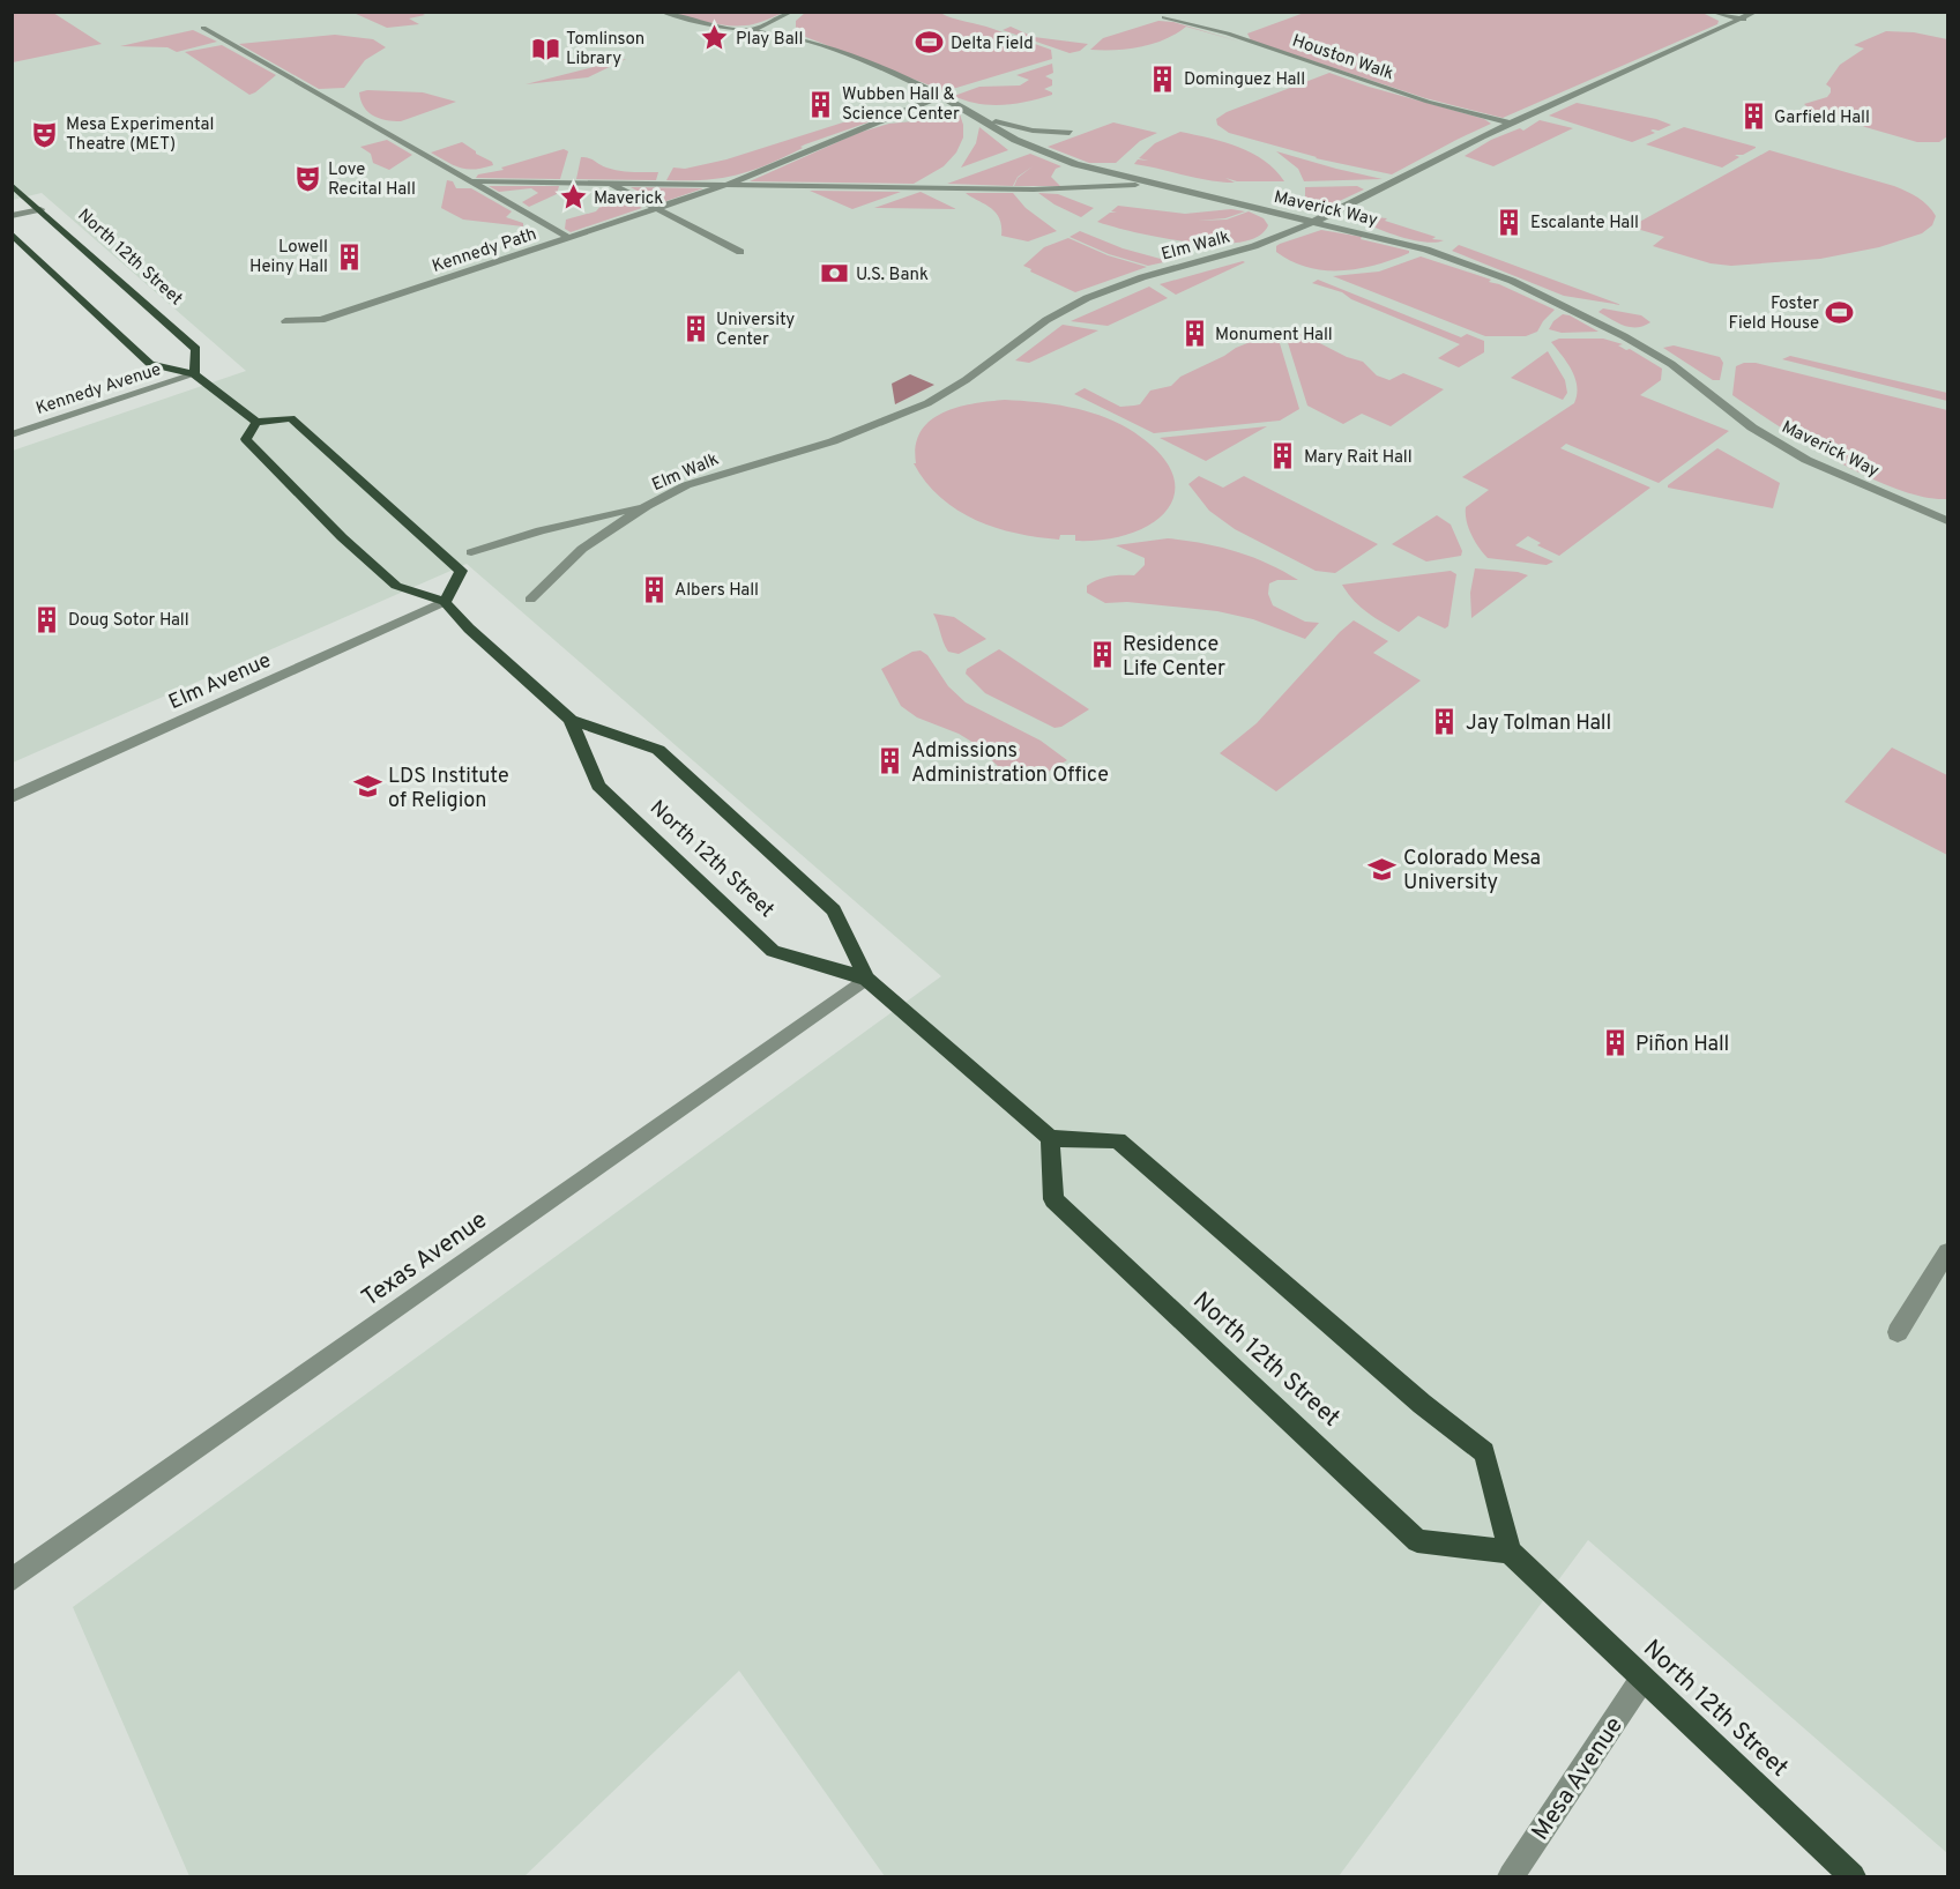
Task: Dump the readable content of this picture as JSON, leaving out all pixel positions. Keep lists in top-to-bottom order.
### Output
{
  "streets": {
    "main road": ["North 12th Street"],
    "street": [
      "Houston Walk",
      "Maverick Way",
      "Elm Walk",
      "Kennedy Path",
      "Kennedy Avenue",
      "Elm Avenue",
      "Texas Avenue",
      "Mesa Avenue"
    ]
  },
  "crossings": [
    ["Houston Walk", "Elm Walk"],
    ["Maverick Way", "Elm Walk"],
    ["North 12th Street", "Kennedy Avenue"],
    ["North 12th Street", "Elm Avenue"],
    ["North 12th Street", "Texas Avenue"],
    ["North 12th Street", "Mesa Avenue"]
  ],
  "places": {
    "place": ["Play Ball", "Maverick"],
    "sports": ["Delta Field", "Foster Field House"],
    "library": ["Tomlinson Library"],
    "building": [
      "Dominguez Hall",
      "Wubben Hall & Science Center",
      "Garfield Hall",
      "Escalante Hall",
      "Lowell Heiny Hall",
      "University Center",
      "Monument Hall",
      "Mary Rait Hall",
      "Albers Hall",
      "Doug Sotor Hall",
      "Residence Life Center",
      "Jay Tolman Hall",
      "Admissions Administration Office",
      "Piñon Hall"
    ],
    "theatre": ["Mesa Experimental Theatre (MET)", "Love Recital Hall"],
    "bank": ["U.S. Bank"],
    "school or university": ["LDS Institute of Religion", "Colorado Mesa University"]
  }
}
